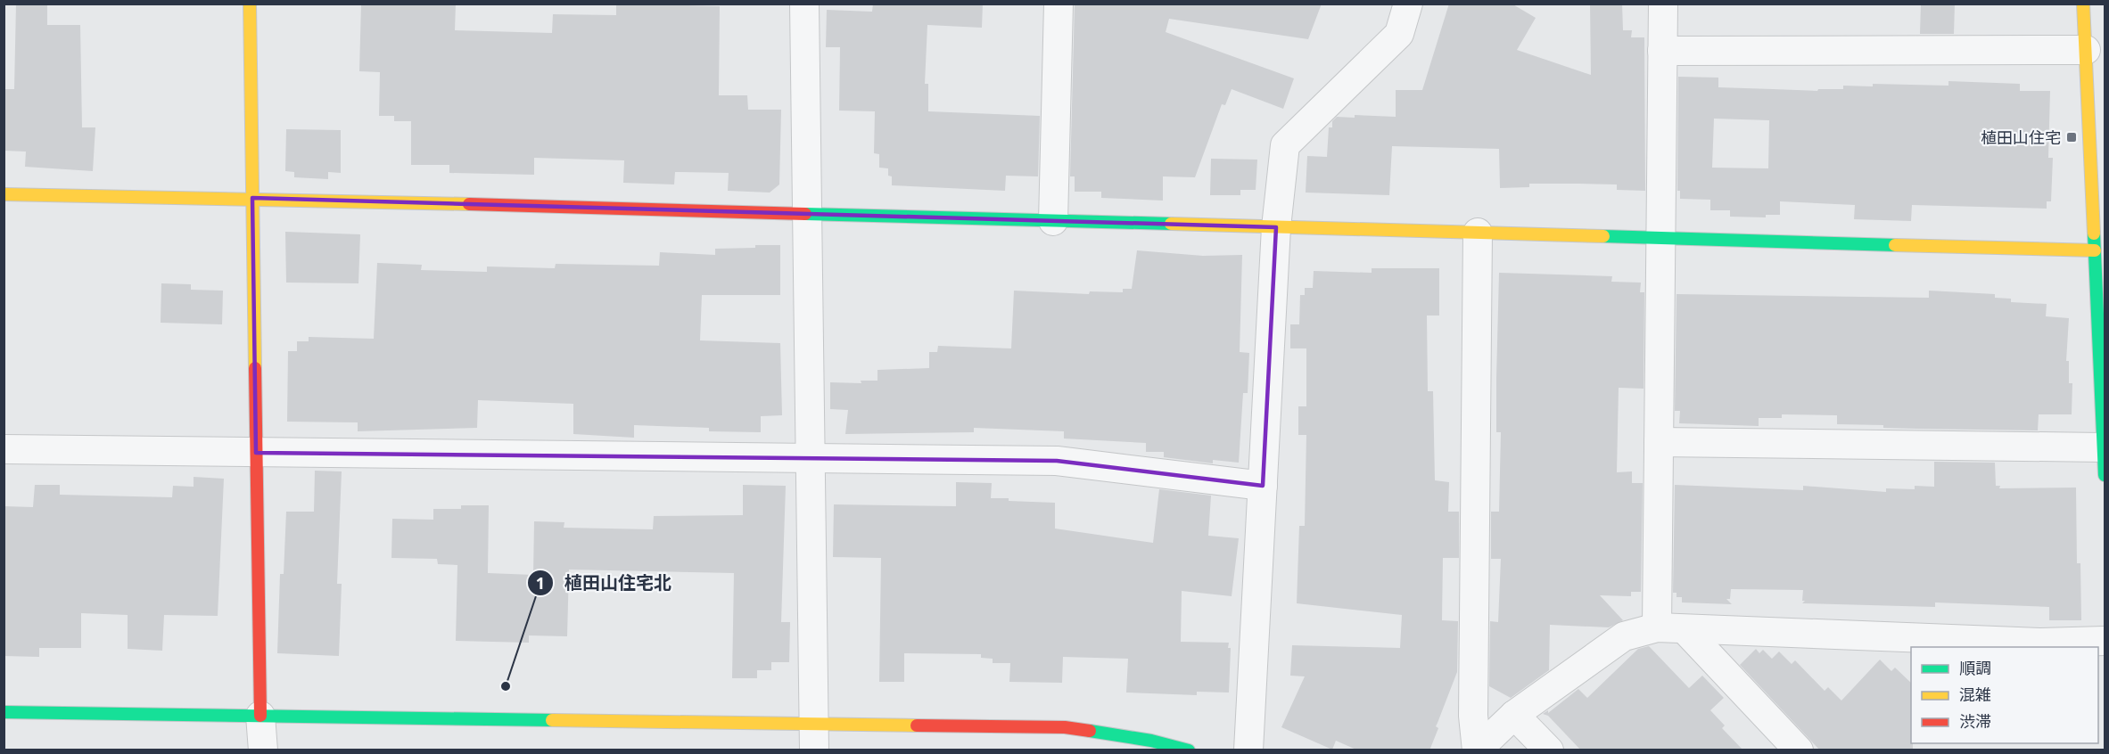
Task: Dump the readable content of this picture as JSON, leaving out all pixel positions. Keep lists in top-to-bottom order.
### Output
{
  "places": {
    "transit": ["植田山住宅"],
    "other": ["植田山住宅北"]
  },
  "legend": ["順調", "混雑", "渋滞"]
}
